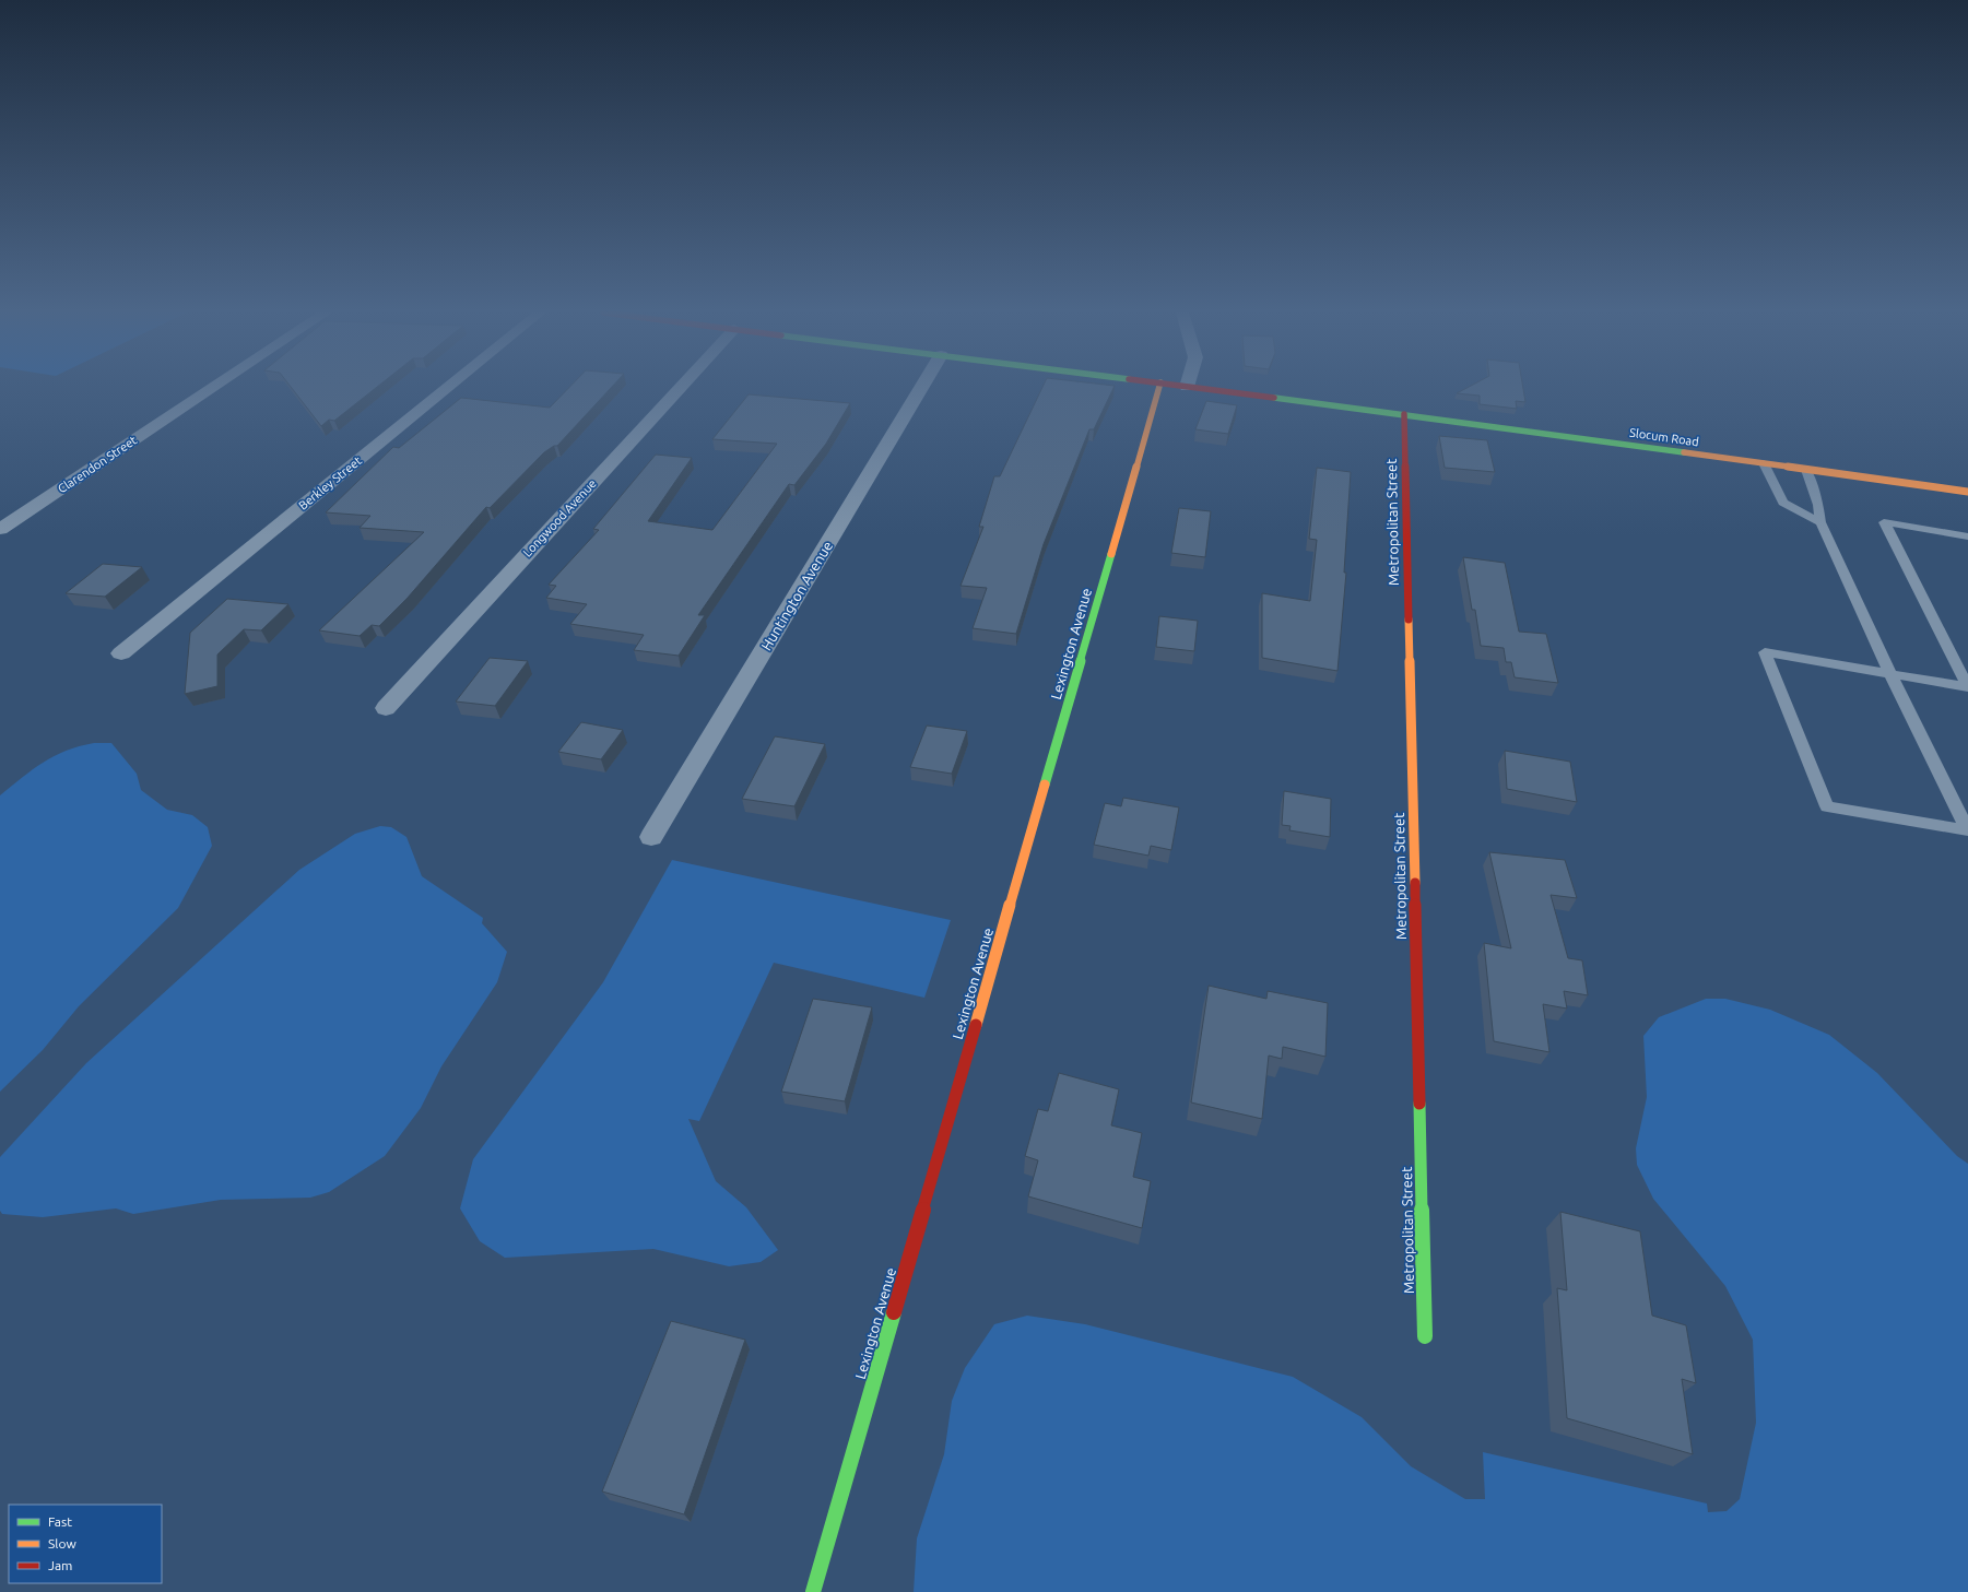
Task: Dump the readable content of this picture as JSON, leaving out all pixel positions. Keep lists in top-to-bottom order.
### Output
{
  "streets": {
    "street": [
      "Slocum Road",
      "Clarendon Street",
      "Berkley Street",
      "Longwood Avenue",
      "Metropolitan Street",
      "Huntington Avenue",
      "Lexington Avenue"
    ]
  },
  "crossings": [
    ["Slocum Road", "Metropolitan Street"]
  ],
  "legend": ["Fast", "Slow", "Jam"]
}
